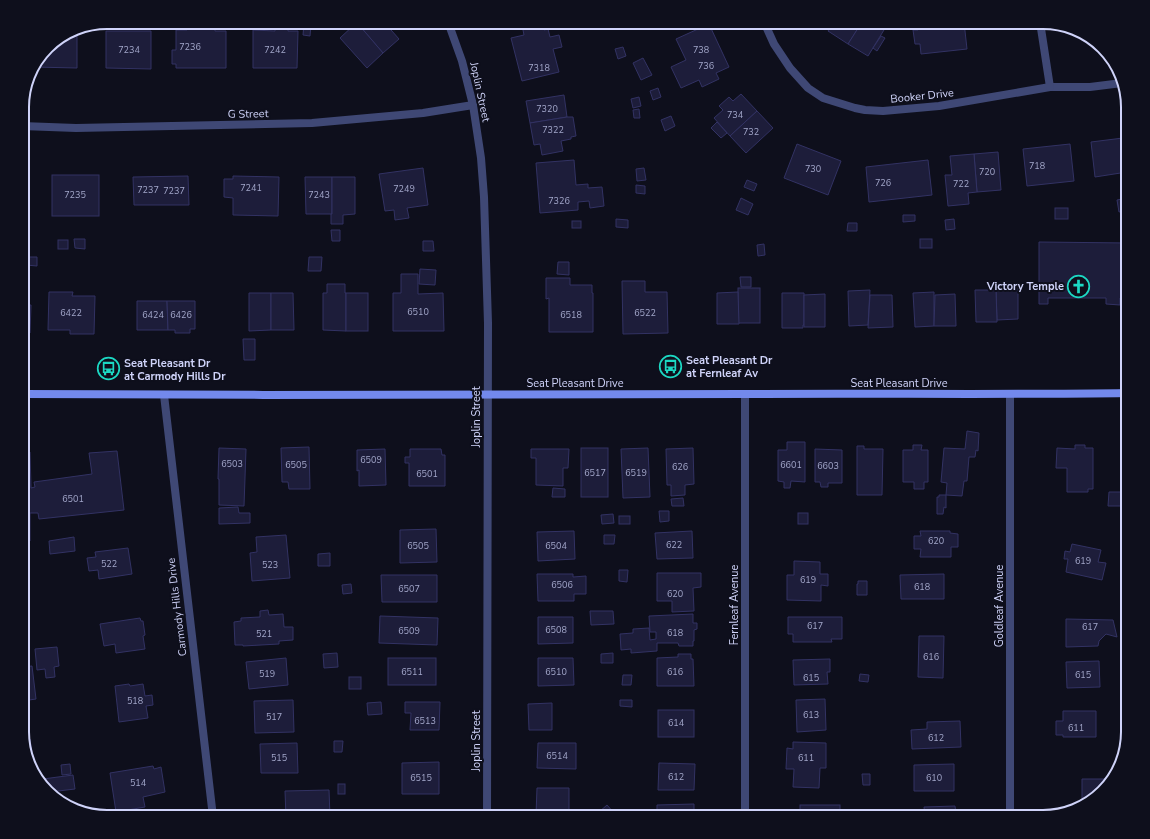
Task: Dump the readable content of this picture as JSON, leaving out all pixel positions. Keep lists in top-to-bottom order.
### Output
{
  "streets": {
    "street": [
      "Joplin Street",
      "Booker Drive",
      "G Street",
      "Seat Pleasant Drive",
      "Fernleaf Avenue",
      "Goldleaf Avenue",
      "Carmody Hills Drive"
    ]
  },
  "crossings": [
    ["Joplin Street", "G Street"],
    ["Joplin Street", "Seat Pleasant Drive"],
    ["Seat Pleasant Drive", "Fernleaf Avenue"],
    ["Seat Pleasant Drive", "Goldleaf Avenue"],
    ["Seat Pleasant Drive", "Carmody Hills Drive"]
  ],
  "places": {
    "church": ["Victory Temple"],
    "bus stop": ["Seat Pleasant Dr at Fernleaf Av", "Seat Pleasant Dr at Carmody Hills Dr"]
  },
  "house_numbers": [
    "7236",
    "7234",
    "7242",
    "738",
    "736",
    "7318",
    "7320",
    "734",
    "7322",
    "732",
    "718",
    "730",
    "720",
    "726",
    "722",
    "7241",
    "7249",
    "7237",
    "7237",
    "7235",
    "7243",
    "7326",
    "6510",
    "6422",
    "6522",
    "6424",
    "6426",
    "6518",
    "6509",
    "6503",
    "6505",
    "6601",
    "6603",
    "626",
    "6517",
    "6519",
    "6501",
    "6501",
    "620",
    "622",
    "6505",
    "6504",
    "619",
    "522",
    "523",
    "619",
    "6506",
    "618",
    "6507",
    "620",
    "617",
    "617",
    "6508",
    "6509",
    "618",
    "521",
    "616",
    "6511",
    "6510",
    "616",
    "519",
    "615",
    "615",
    "518",
    "613",
    "517",
    "6513",
    "614",
    "611",
    "612",
    "6514",
    "515",
    "611",
    "612",
    "6515",
    "610",
    "514"
  ]
}
